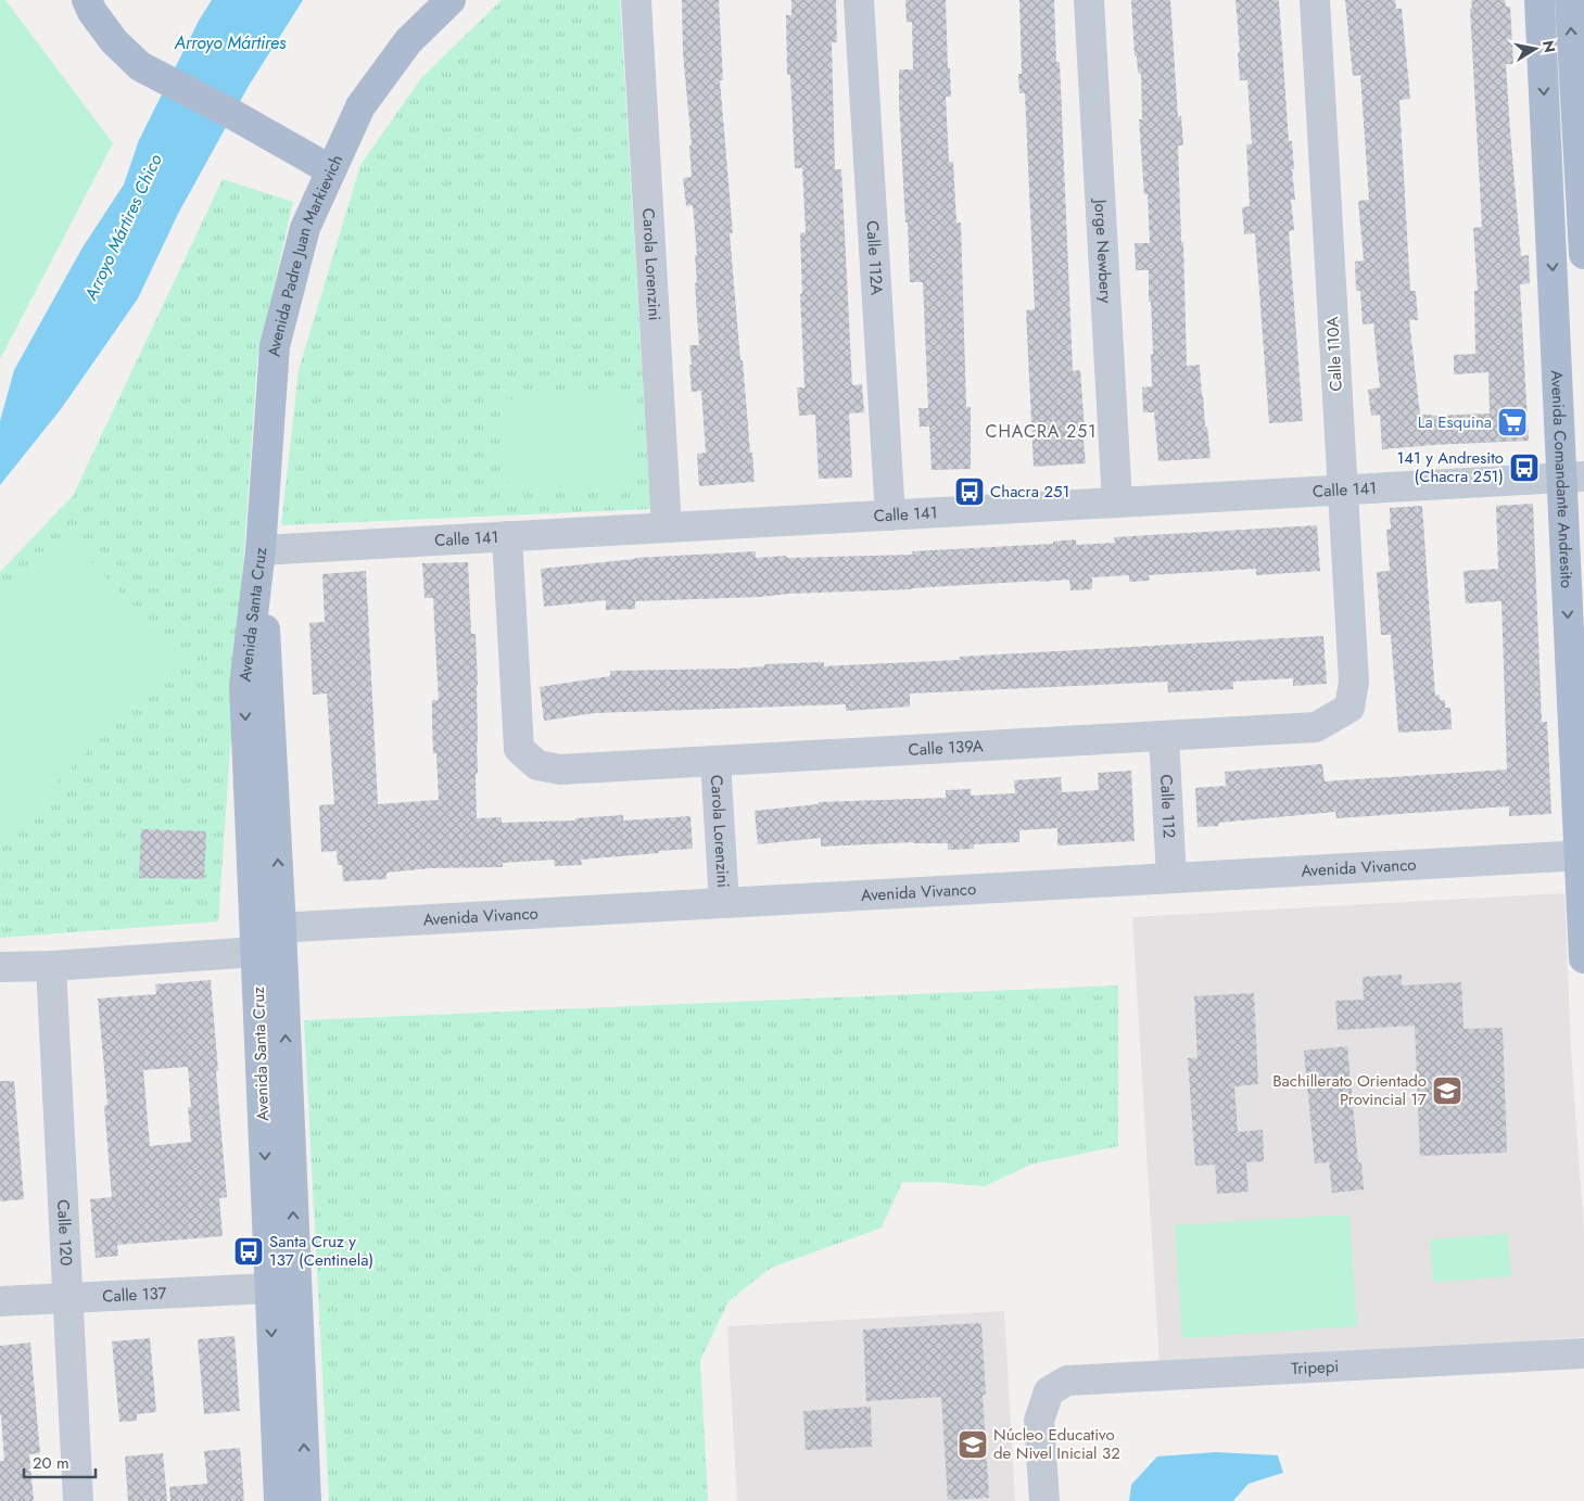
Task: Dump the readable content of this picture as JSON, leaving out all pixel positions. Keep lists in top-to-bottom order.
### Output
{
  "streets": {
    "main road": ["Avenida Padre Juan Markievich", "Avenida Comandante Andresito", "Avenida Santa Cruz"],
    "street": [
      "Jorge Newbery",
      "Calle 112A",
      "Carola Lorenzini",
      "Calle 110A",
      "Calle 141",
      "Calle 139A",
      "Calle 112",
      "Avenida Vivanco",
      "Calle 120",
      "Calle 137",
      "Tripepi"
    ]
  },
  "crossings": [
    ["Jorge Newbery", "Calle 141"],
    ["Avenida Padre Juan Markievich", "Calle 141"],
    ["Avenida Padre Juan Markievich", "Avenida Santa Cruz"],
    ["Calle 112A", "Calle 141"],
    ["Carola Lorenzini", "Calle 141"],
    ["Carola Lorenzini", "Calle 139A"],
    ["Carola Lorenzini", "Avenida Vivanco"],
    ["Calle 110A", "Calle 141"],
    ["Calle 110A", "Calle 139A"],
    ["Avenida Comandante Andresito", "Calle 141"],
    ["Avenida Comandante Andresito", "Avenida Vivanco"],
    ["Calle 141", "Avenida Santa Cruz"],
    ["Calle 141", "Calle 139A"],
    ["Avenida Santa Cruz", "Avenida Vivanco"],
    ["Avenida Santa Cruz", "Calle 137"],
    ["Calle 139A", "Calle 112"],
    ["Calle 112", "Avenida Vivanco"],
    ["Avenida Vivanco", "Calle 120"],
    ["Calle 120", "Calle 137"]
  ],
  "one_way": ["Avenida Comandante Andresito"],
  "districts": ["CHACRA 251"],
  "water": ["Arroyo Mártires", "Arroyo Mártires Chico"],
  "places": {
    "supermarket": ["La Esquina"],
    "bus stop": ["141 y Andresito (Chacra 251)", "Chacra 251", "Santa Cruz y 137 (Centinela)"],
    "school or university": ["Bachillerato Orientado Provincial 17", "Núcleo Educativo de Nivel Inicial 32"]
  },
  "scale_bar": "20 m",
  "north": "right"
}
